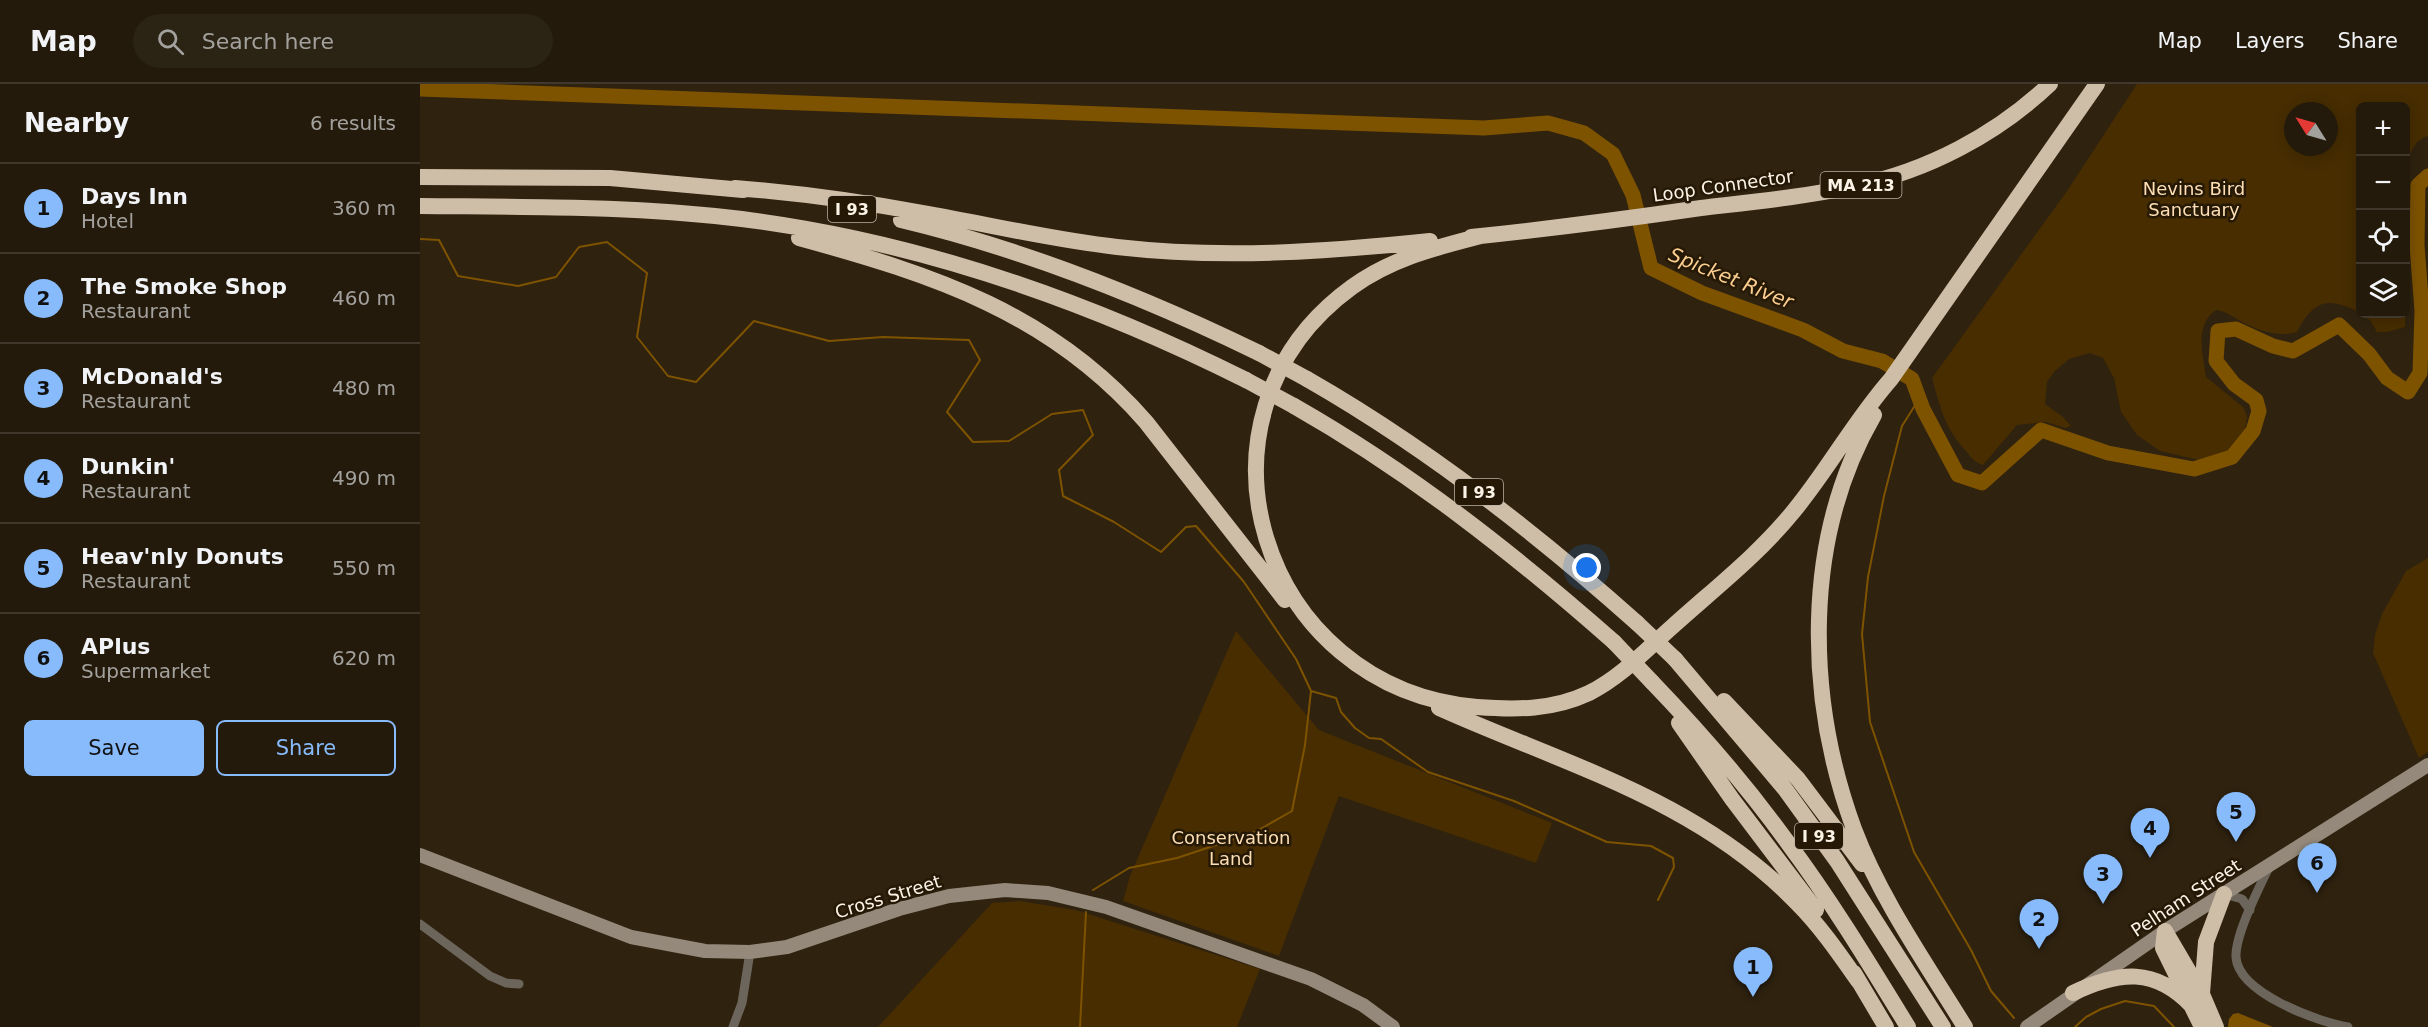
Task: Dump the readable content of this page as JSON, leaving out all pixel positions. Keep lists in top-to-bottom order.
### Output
{
  "streets": {
    "highway": ["MA 213", "Loop Connector", "I 93"],
    "street": ["Cross Street", "Pelham Street"]
  },
  "water": ["Spicket River"],
  "parks": ["Nevins Bird Sanctuary", "Conservation Land"],
  "north": "top left",
  "page": {
    "header": "Map",
    "search": "Search here",
    "nav": ["Map", "Layers", "Share"],
    "heading": ["Nearby", "6 results"],
    "map_buttons": ["+", "−"],
    "list": [
      {
        "mark": "1",
        "name": "Days Inn",
        "note": "Hotel",
        "value": "360 m"
      },
      {
        "mark": "2",
        "name": "The Smoke Shop",
        "note": "Restaurant",
        "value": "460 m"
      },
      {
        "mark": "3",
        "name": "McDonald's",
        "note": "Restaurant",
        "value": "480 m"
      },
      {
        "mark": "4",
        "name": "Dunkin'",
        "note": "Restaurant",
        "value": "490 m"
      },
      {
        "mark": "5",
        "name": "Heav'nly Donuts",
        "note": "Restaurant",
        "value": "550 m"
      },
      {
        "mark": "6",
        "name": "APlus",
        "note": "Supermarket",
        "value": "620 m"
      }
    ],
    "buttons": ["Save", "Share"],
    "pins": [
      "5",
      "4",
      "6",
      "3",
      "2",
      "1"
    ]
  }
}
